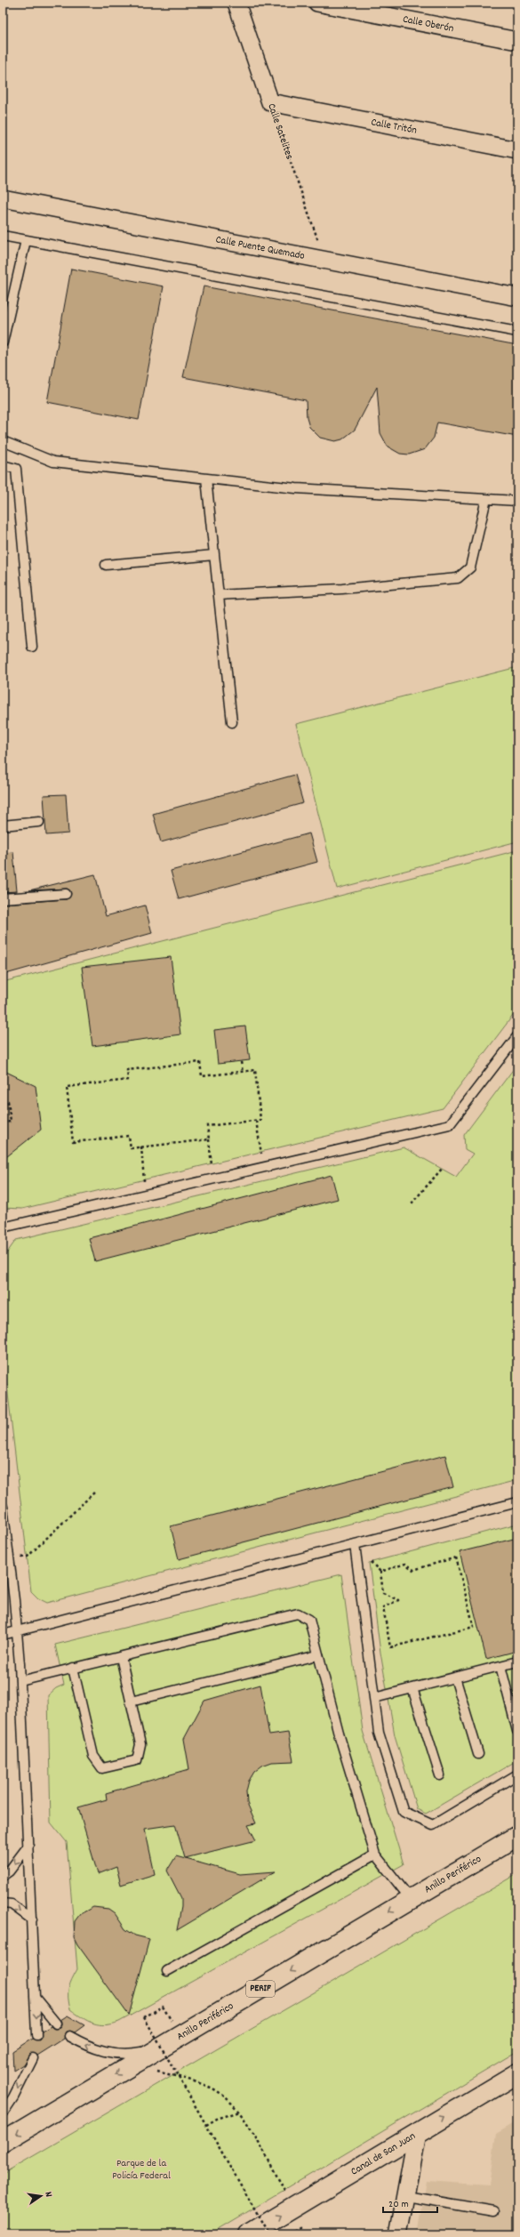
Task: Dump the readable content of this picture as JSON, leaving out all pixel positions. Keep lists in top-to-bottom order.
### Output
{
  "streets": {
    "main road": ["Anillo Periférico", "PERIF", "Canal de San Juan"],
    "street": [
      "Calle Oberón",
      "Calle Tritón",
      "Calle Satelites",
      "Calle Puente Quemado"
    ]
  },
  "crossings": [
    ["Calle Tritón", "Calle Satelites"],
    ["Calle Satelites", "Calle Puente Quemado"]
  ],
  "one_way": ["Anillo Periférico", "Canal de San Juan"],
  "parks": ["Parque de la Policía Federal"],
  "scale_bar": "20 m",
  "north": "right"
}
